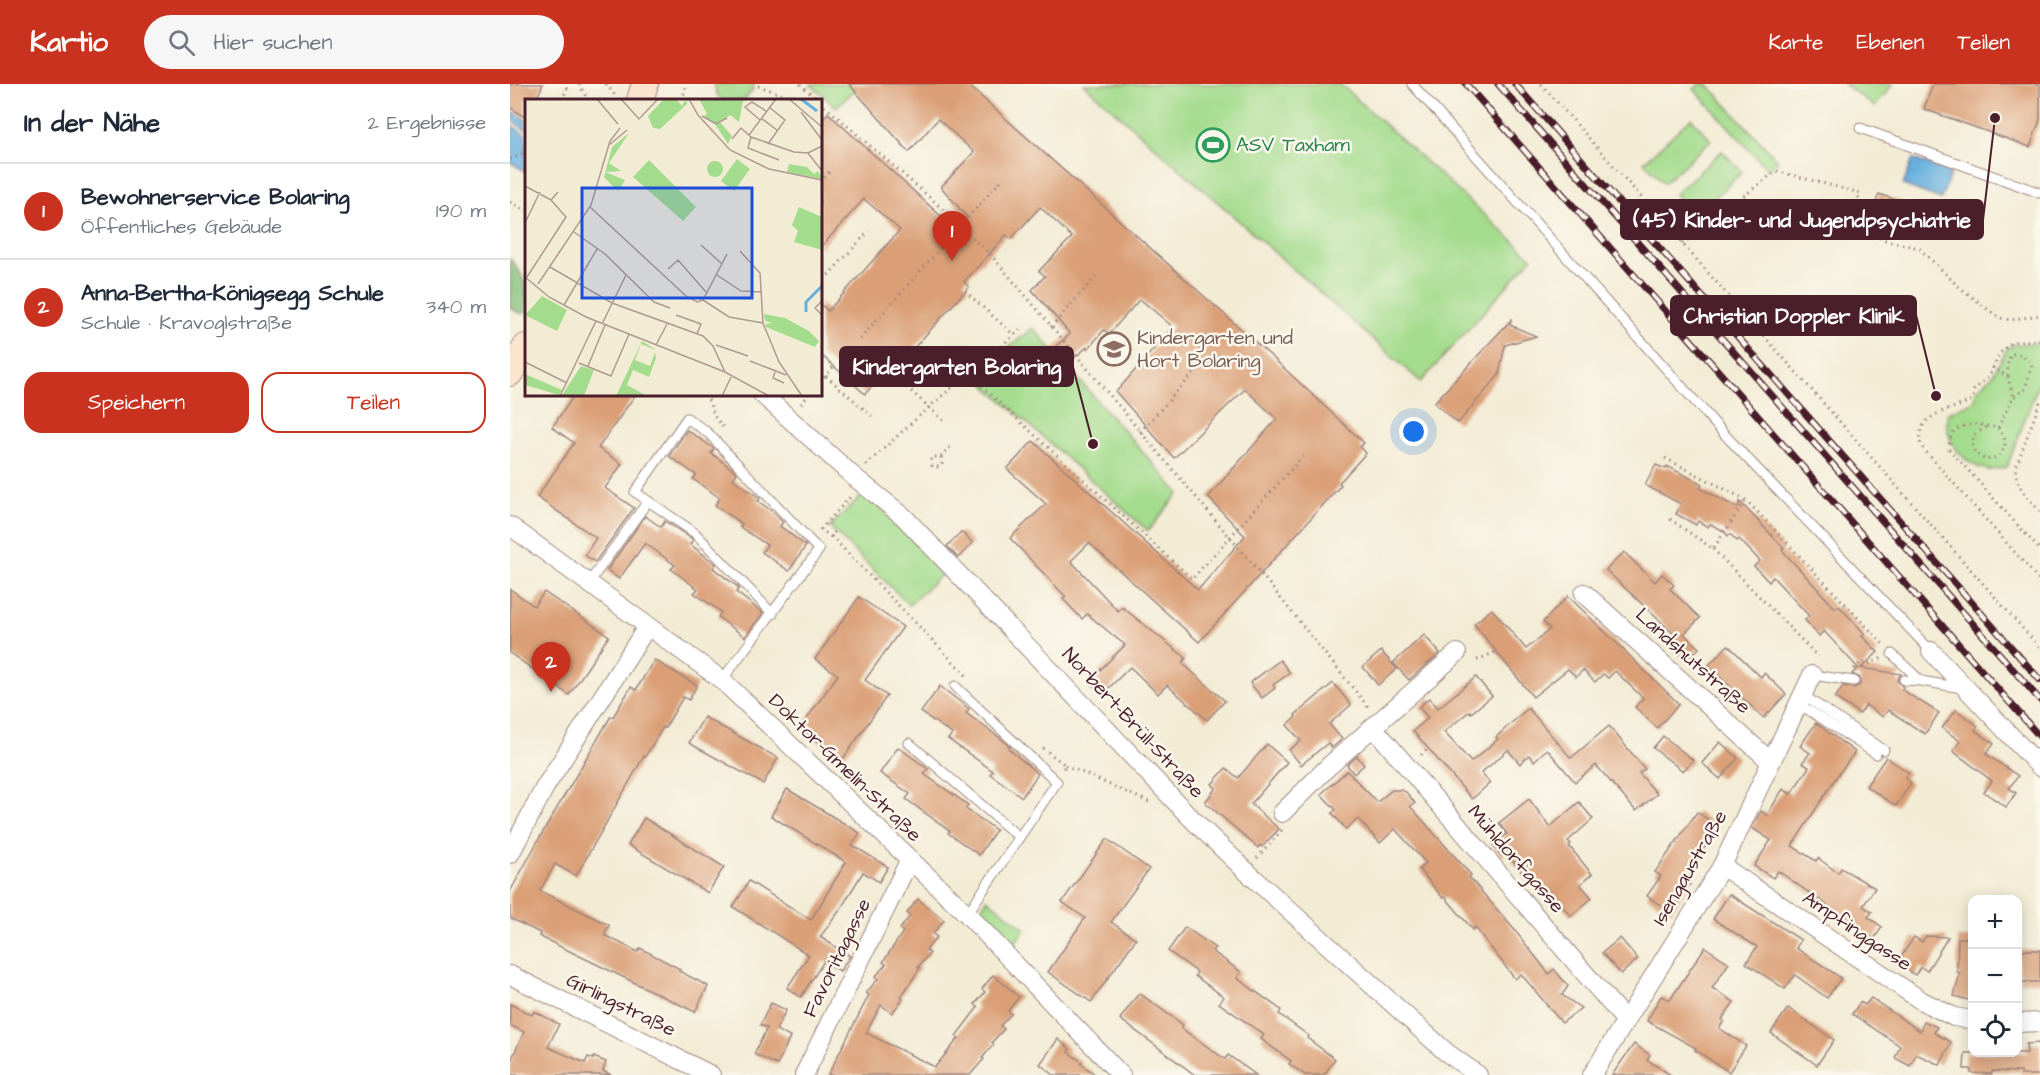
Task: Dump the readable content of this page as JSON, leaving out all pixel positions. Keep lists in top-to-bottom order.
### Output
{
  "streets": {
    "street": [
      "Landshutstraße",
      "Norbert-Brüll-Straße",
      "Doktor-Gmelin-Straße",
      "Mühldorfgasse",
      "Isengaustraße",
      "Ampfinggasse",
      "Favoritagasse",
      "Girlingstraße"
    ]
  },
  "crossings": [
    ["Landshutstraße", "Isengaustraße"],
    ["Doktor-Gmelin-Straße", "Favoritagasse"],
    ["Mühldorfgasse", "Isengaustraße"],
    ["Isengaustraße", "Ampfinggasse"]
  ],
  "places": {
    "other": ["(45) Kinder- und Jugendpsychiatrie", "Christian Doppler Klinik", "Kindergarten Bolaring"],
    "sports": ["ASV Taxham"],
    "school or university": ["Kindergarten und Hort Bolaring"]
  },
  "page": {
    "header": "Kartio",
    "search": "Hier suchen",
    "nav": ["Karte", "Ebenen", "Teilen"],
    "heading": ["In der Nähe", "2 Ergebnisse"],
    "list": [
      {
        "mark": "1",
        "name": "Bewohnerservice Bolaring",
        "note": "Öffentliches Gebäude",
        "value": "190 m"
      },
      {
        "mark": "2",
        "name": "Anna-Bertha-Königsegg Schule",
        "note": "Schule · Kravoglstraße",
        "value": "340 m"
      }
    ],
    "pins": ["1", "2"],
    "buttons": ["Speichern", "Teilen"],
    "map_buttons": ["+", "−"]
  }
}
